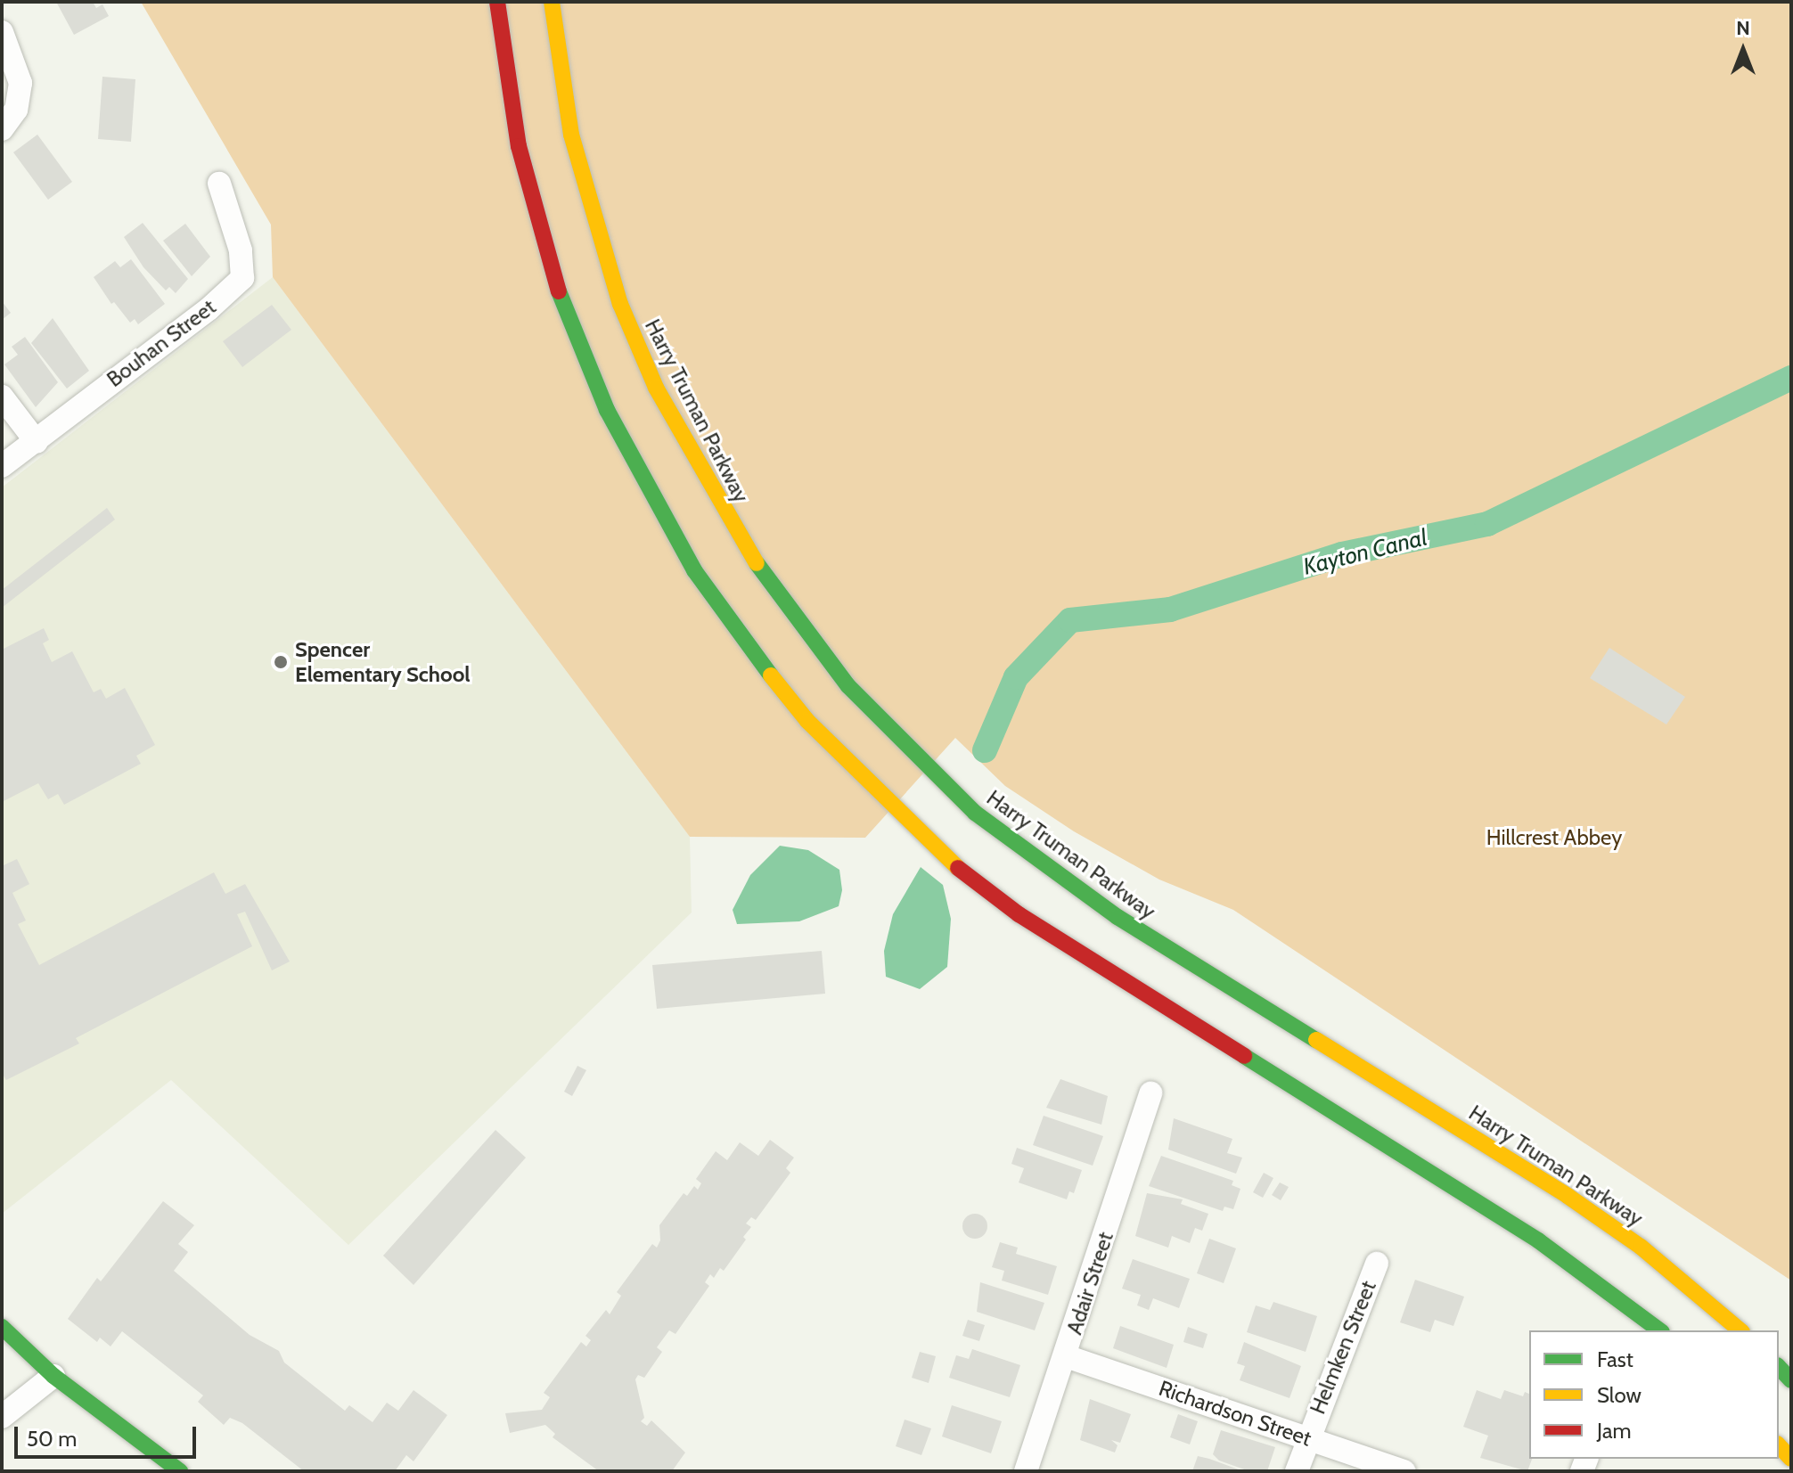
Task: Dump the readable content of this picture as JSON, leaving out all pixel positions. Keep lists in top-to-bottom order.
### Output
{
  "streets": {
    "main road": ["Harry Truman Parkway"],
    "street": [
      "Bouhan Street",
      "Adair Street",
      "Helmken Street",
      "Richardson Street"
    ]
  },
  "crossings": [
    ["Adair Street", "Richardson Street"],
    ["Helmken Street", "Richardson Street"]
  ],
  "water": ["Kayton Canal"],
  "parks": ["Hillcrest Abbey"],
  "places": ["Spencer Elementary School"],
  "legend": ["Fast", "Slow", "Jam"],
  "scale_bar": "50 m",
  "north": "top"
}
